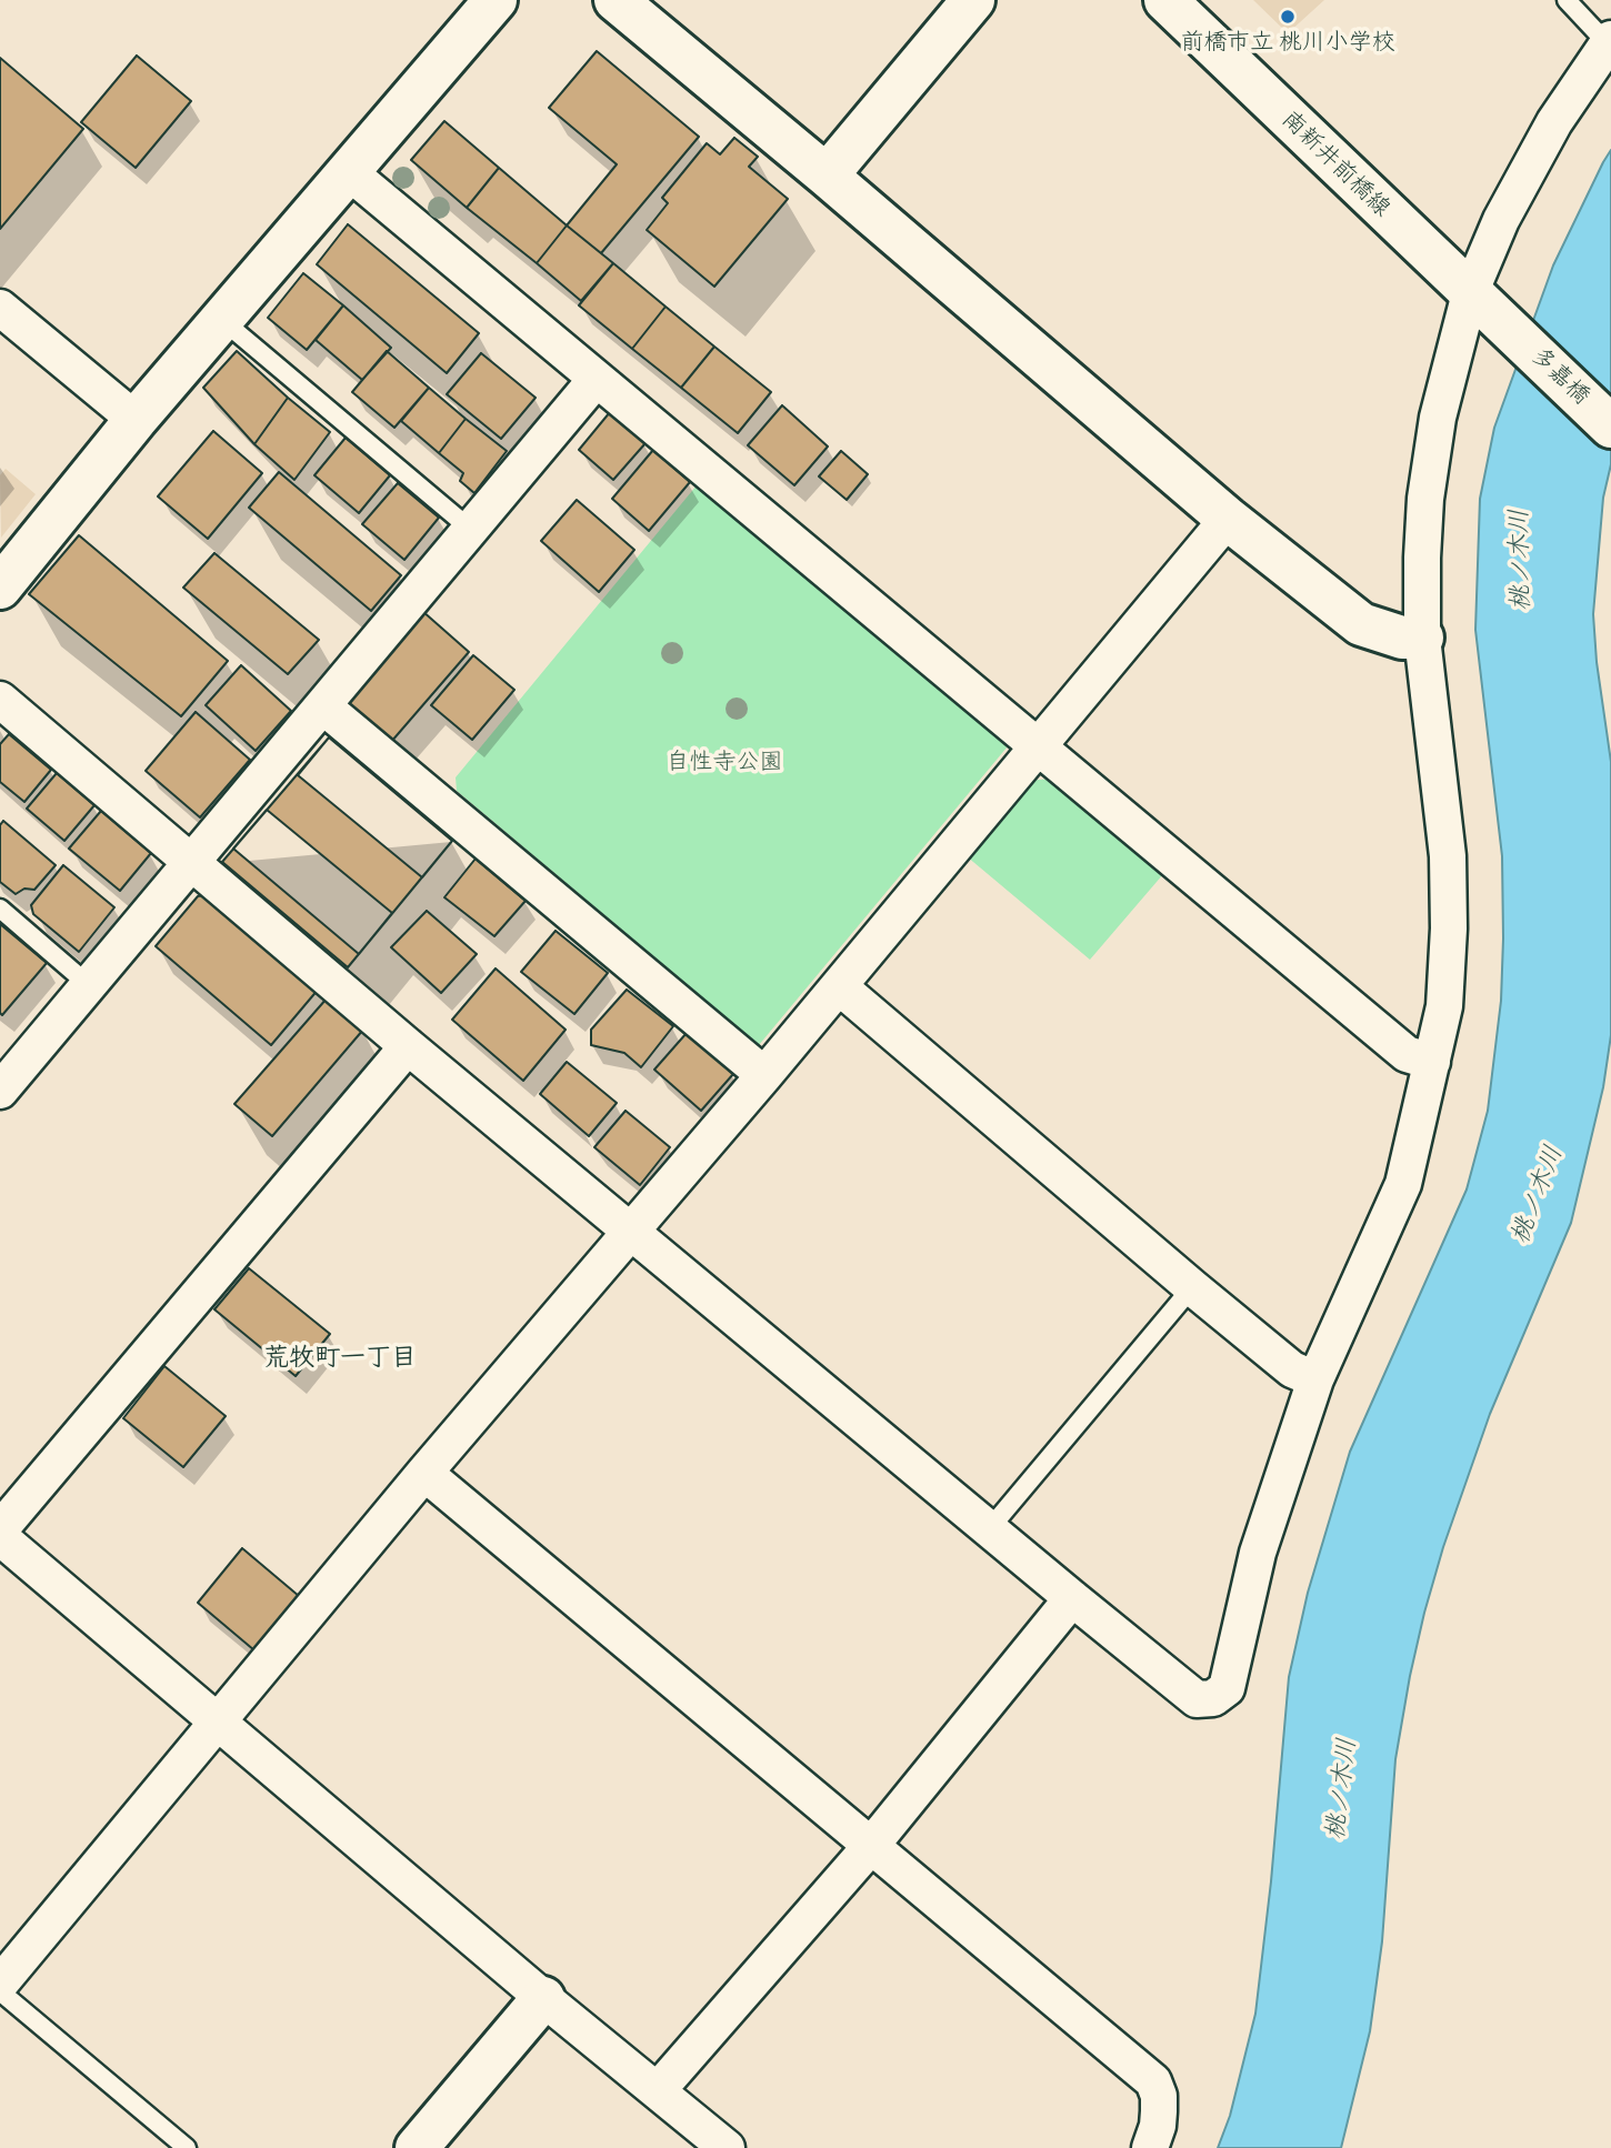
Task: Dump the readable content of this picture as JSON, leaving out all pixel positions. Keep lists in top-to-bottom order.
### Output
{
  "streets": {
    "street": ["南新井前橋線", "多嘉橋"]
  },
  "crossings": [
    ["南新井前橋線", "多嘉橋"]
  ],
  "districts": ["荒牧町一丁目"],
  "water": ["桃ノ木川"],
  "parks": ["自性寺公園"],
  "places": ["前橋市立 桃川小学校"]
}
